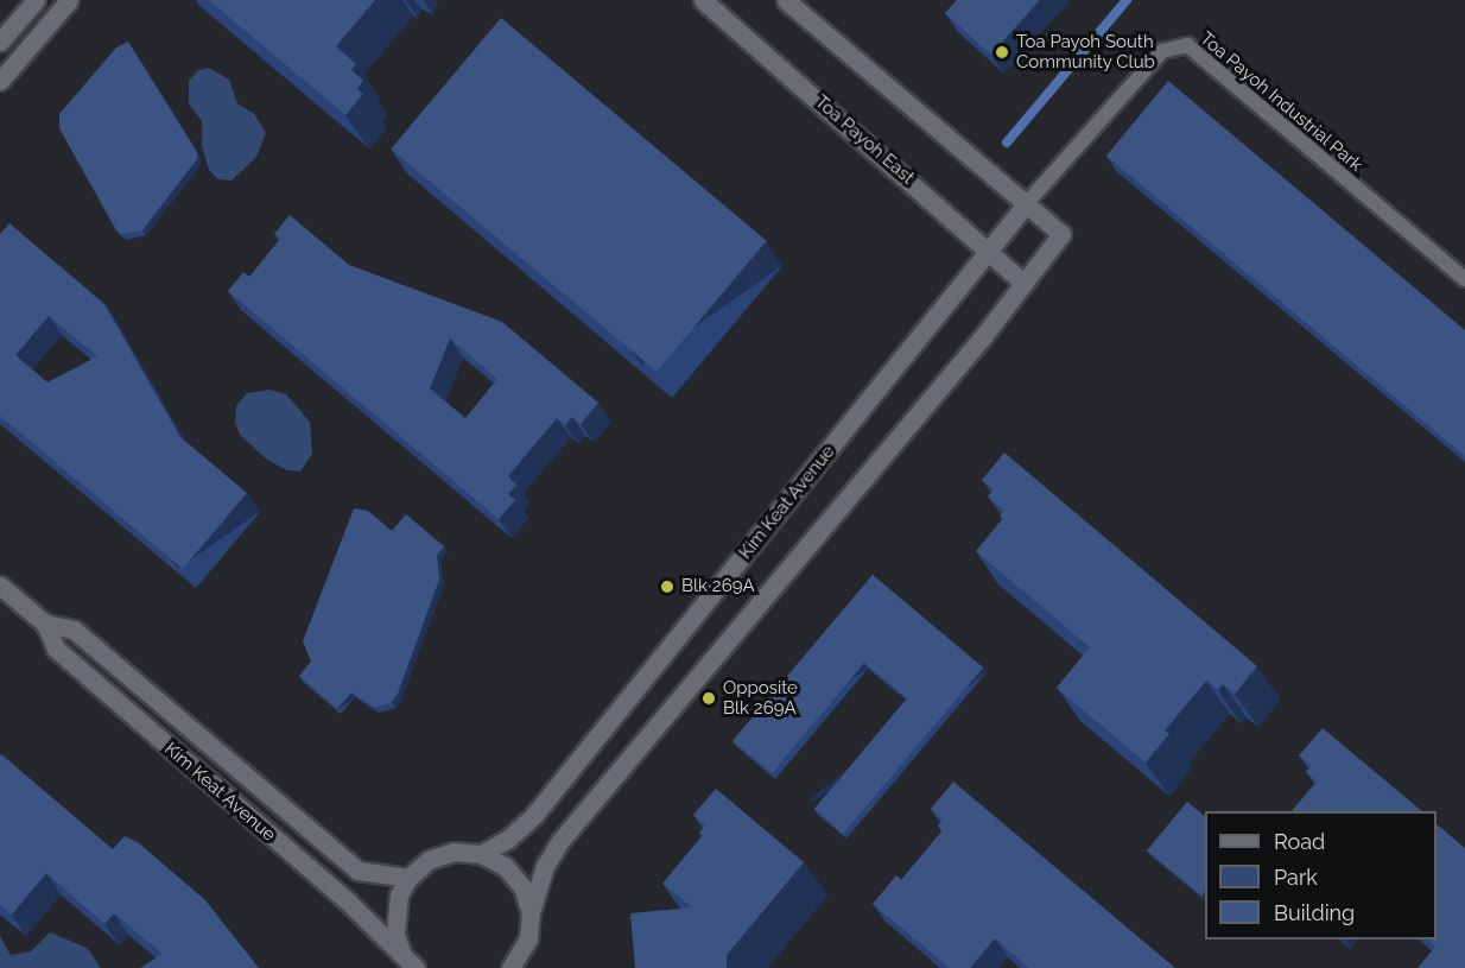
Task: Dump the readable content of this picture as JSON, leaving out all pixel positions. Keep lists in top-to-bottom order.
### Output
{
  "streets": {
    "street": ["Toa Payoh East", "Kim Keat Avenue"],
    "lane": ["Toa Payoh Industrial Park"]
  },
  "crossings": [
    ["Toa Payoh Industrial Park", "Kim Keat Avenue"],
    ["Toa Payoh East", "Kim Keat Avenue"]
  ],
  "places": ["Toa Payoh South Community Club", "Blk 269A", "Opposite Blk 269A"],
  "legend": ["Road", "Park", "Building"]
}
